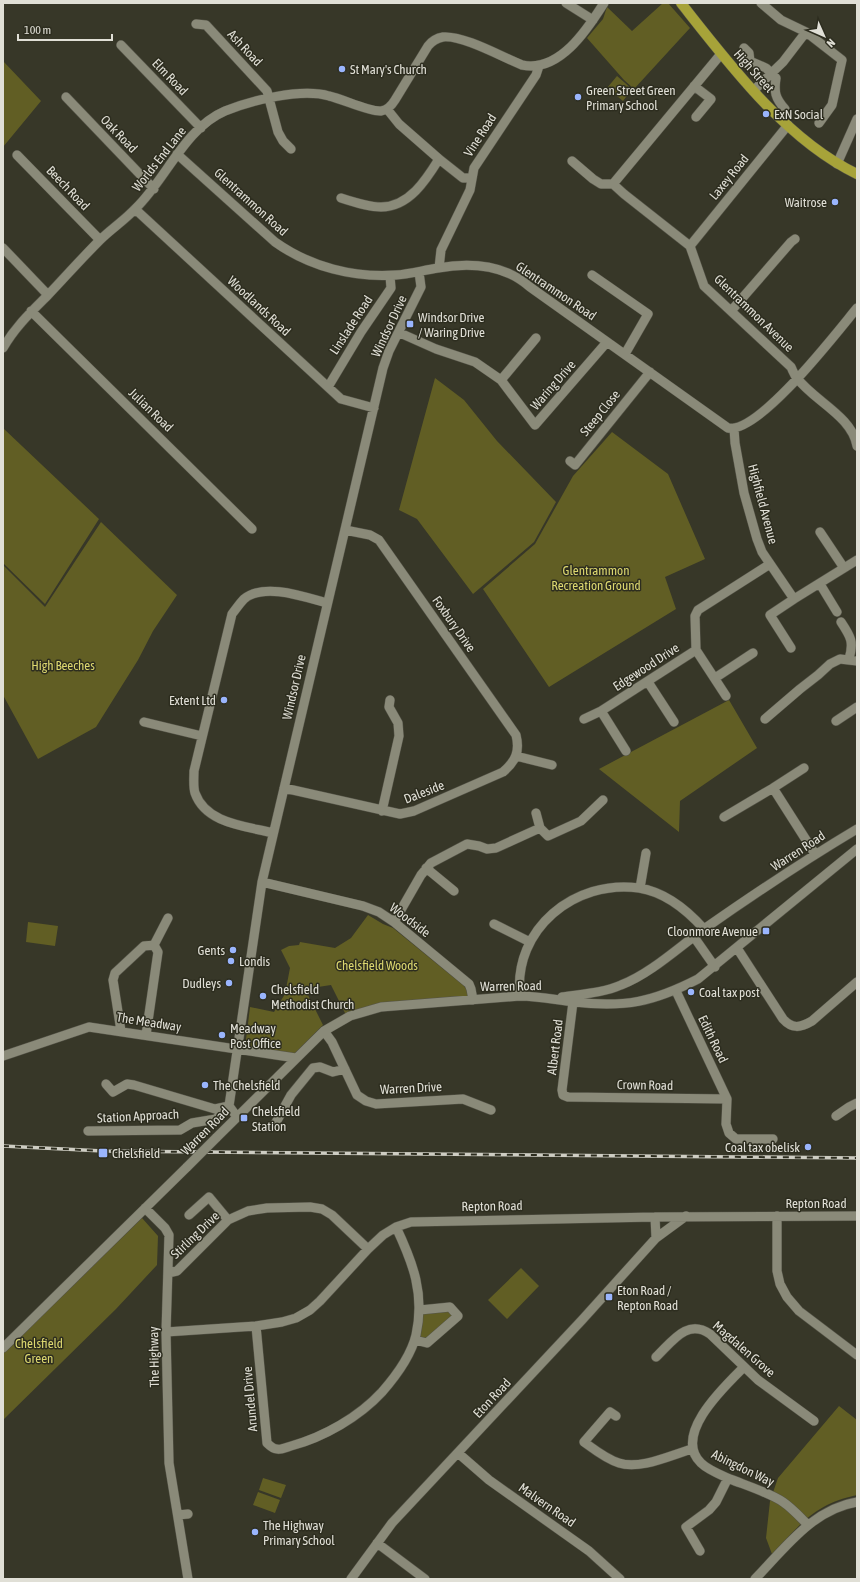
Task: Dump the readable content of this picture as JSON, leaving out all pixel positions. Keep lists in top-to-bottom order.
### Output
{
  "streets": {
    "main road": ["High Street"],
    "street": [
      "Ash Road",
      "Elm Road",
      "Oak Road",
      "Vine Road",
      "Worlds End Lane",
      "Laxey Road",
      "Beech Road",
      "Glentrammon Road",
      "Woodlands Road",
      "Glentrammon Avenue",
      "Linslade Road",
      "Windsor Drive",
      "Waring Drive",
      "Julian Road",
      "Steep Close",
      "Highfield Avenue",
      "Foxbury Drive",
      "Edgewood Drive",
      "Daleside",
      "Warren Road",
      "Woodside",
      "The Meadway",
      "Edith Road",
      "Albert Road",
      "Crown Road",
      "Warren Drive",
      "Station Approach",
      "Repton Road",
      "Stirling Drive",
      "Magdalen Grove",
      "The Highway",
      "Eton Road",
      "Arundel Drive",
      "Abingdon Way",
      "Malvern Road"
    ]
  },
  "crossings": [
    ["Ash Road", "Worlds End Lane"],
    ["High Street", "Laxey Road"],
    ["Elm Road", "Worlds End Lane"],
    ["Oak Road", "Worlds End Lane"],
    ["Vine Road", "Glentrammon Road"],
    ["Worlds End Lane", "Beech Road"],
    ["Worlds End Lane", "Glentrammon Road"],
    ["Worlds End Lane", "Woodlands Road"],
    ["Worlds End Lane", "Julian Road"],
    ["Laxey Road", "Glentrammon Avenue"],
    ["Glentrammon Road", "Linslade Road"],
    ["Glentrammon Road", "Windsor Drive"],
    ["Glentrammon Road", "Waring Drive"],
    ["Glentrammon Road", "Steep Close"],
    ["Glentrammon Road", "Highfield Avenue"],
    ["Woodlands Road", "Linslade Road"],
    ["Woodlands Road", "Windsor Drive"],
    ["Windsor Drive", "Waring Drive"],
    ["Windsor Drive", "Foxbury Drive"],
    ["Windsor Drive", "Daleside"],
    ["Windsor Drive", "Woodside"],
    ["Windsor Drive", "The Meadway"],
    ["Windsor Drive", "Station Approach"],
    ["Highfield Avenue", "Edgewood Drive"],
    ["Foxbury Drive", "Daleside"],
    ["Warren Road", "Woodside"],
    ["Warren Road", "The Meadway"],
    ["Warren Road", "Edith Road"],
    ["Warren Road", "Albert Road"],
    ["Warren Road", "Warren Drive"],
    ["Warren Road", "The Highway"],
    ["Edith Road", "Crown Road"],
    ["Albert Road", "Crown Road"],
    ["Repton Road", "Stirling Drive"],
    ["Repton Road", "The Highway"],
    ["Repton Road", "Eton Road"],
    ["Repton Road", "Arundel Drive"],
    ["Stirling Drive", "The Highway"],
    ["Eton Road", "Malvern Road"]
  ],
  "parks": [
    "Glentrammon Recreation Ground",
    "High Beeches",
    "Chelsfield Woods",
    "Chelsfield Green"
  ],
  "places": {
    "other": [
      "St Mary's Church",
      "Green Street Green Primary School",
      "ExN Social",
      "Waitrose",
      "Extent Ltd",
      "Gents",
      "Londis",
      "Dudleys",
      "Coal tax post",
      "Chelsfield Methodist Church",
      "Meadway Post Office",
      "The Chelsfield",
      "Coal tax obelisk",
      "The Highway Primary School"
    ],
    "transit": [
      "Windsor Drive / Waring Drive",
      "Cloonmore Avenue",
      "Chelsfield Station",
      "Chelsfield",
      "Eton Road / Repton Road"
    ]
  },
  "scale_bar": "100 m",
  "north": "bottom right"
}
